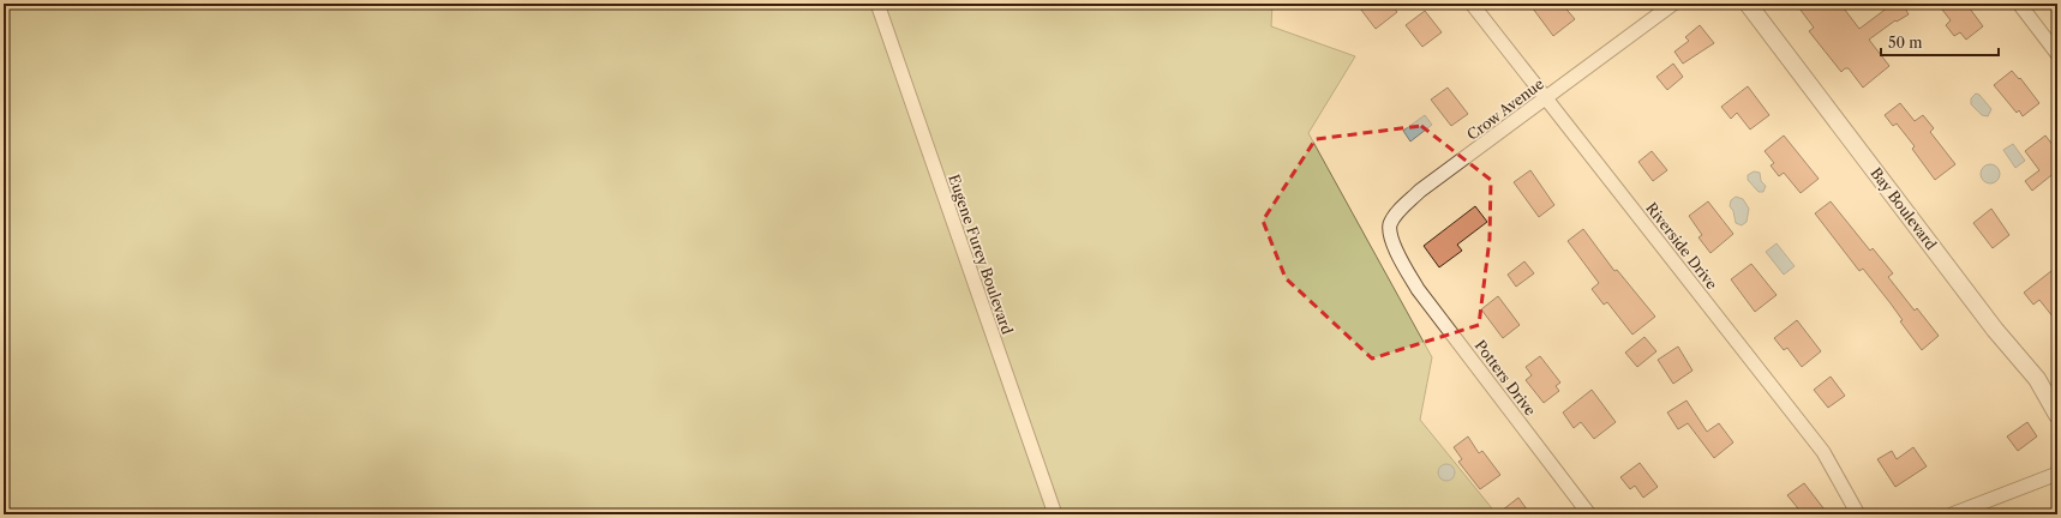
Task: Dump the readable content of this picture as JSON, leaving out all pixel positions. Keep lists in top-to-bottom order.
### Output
{
  "streets": {
    "street": [
      "Crow Avenue",
      "Bay Boulevard",
      "Riverside Drive",
      "Eugene Furey Boulevard",
      "Potters Drive"
    ]
  },
  "crossings": [
    ["Crow Avenue", "Riverside Drive"],
    ["Crow Avenue", "Potters Drive"]
  ],
  "scale_bar": "50 m"
}
